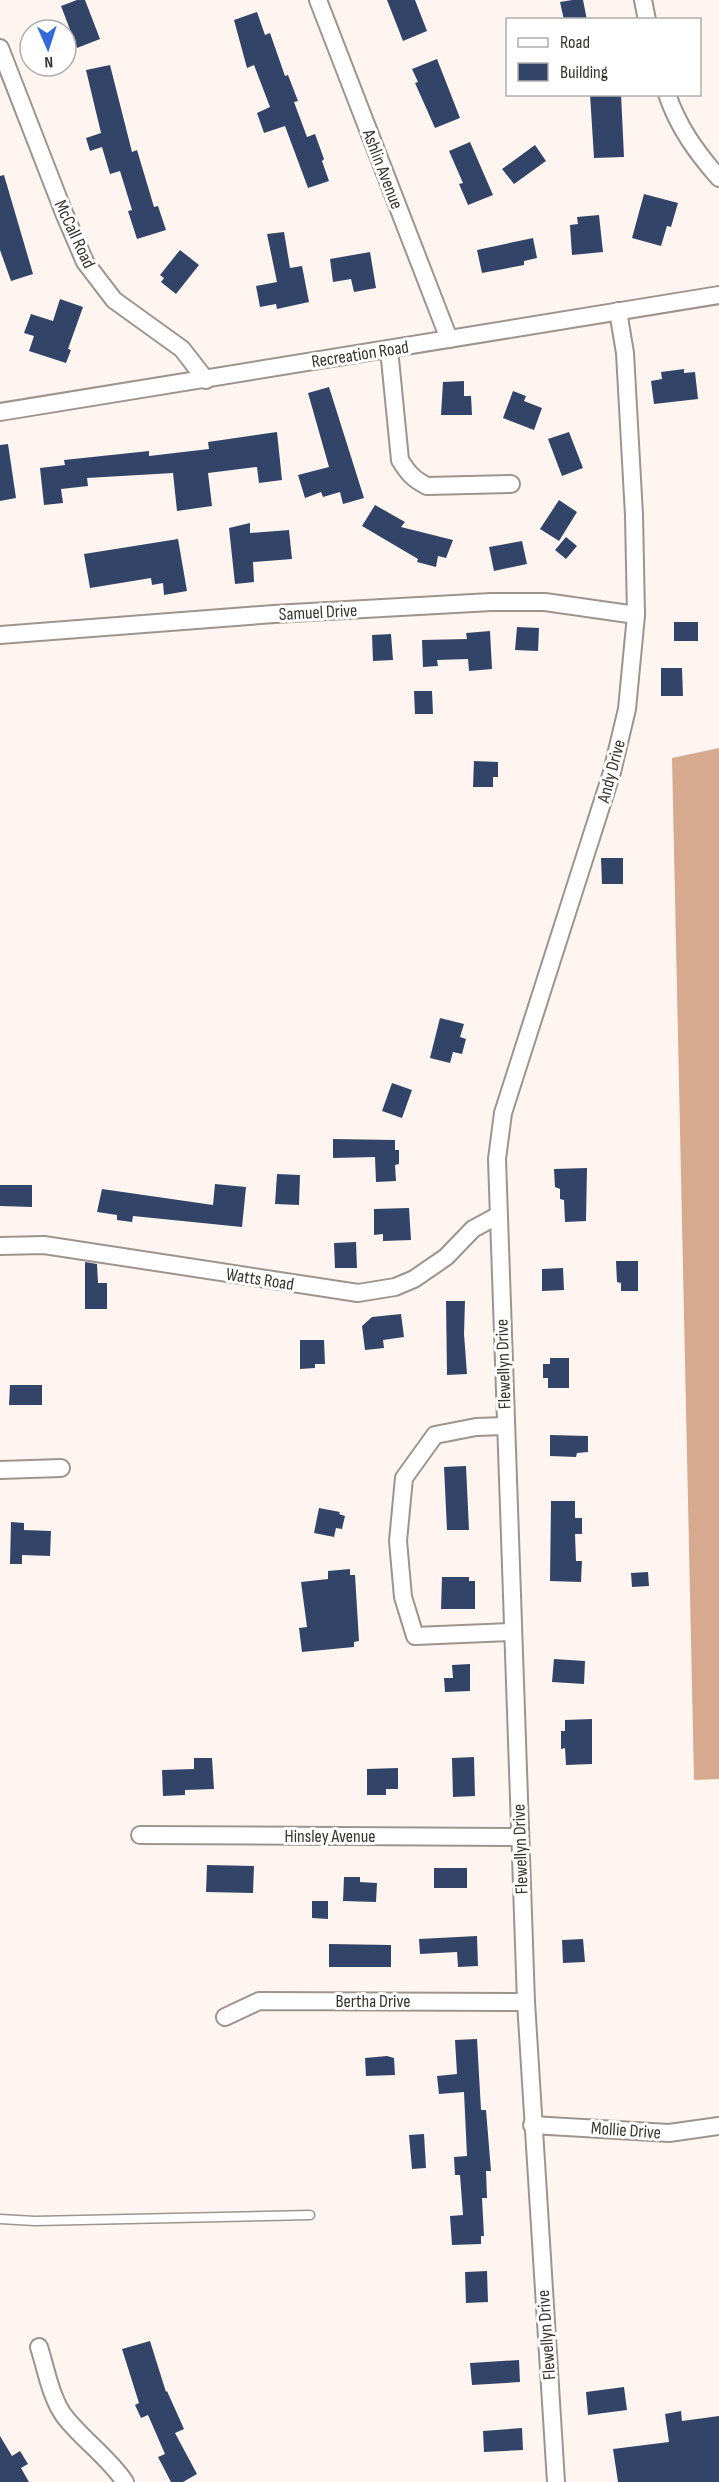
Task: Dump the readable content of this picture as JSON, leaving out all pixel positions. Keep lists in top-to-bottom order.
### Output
{
  "streets": {
    "street": [
      "Ashlin Avenue",
      "McCall Road",
      "Recreation Road",
      "Samuel Drive",
      "Andy Drive",
      "Watts Road",
      "Flewellyn Drive",
      "Hinsley Avenue",
      "Bertha Drive",
      "Mollie Drive"
    ]
  },
  "crossings": [
    ["Ashlin Avenue", "Recreation Road"],
    ["McCall Road", "Recreation Road"],
    ["Recreation Road", "Andy Drive"],
    ["Samuel Drive", "Andy Drive"],
    ["Andy Drive", "Watts Road"],
    ["Andy Drive", "Flewellyn Drive"],
    ["Watts Road", "Flewellyn Drive"],
    ["Flewellyn Drive", "Hinsley Avenue"],
    ["Flewellyn Drive", "Bertha Drive"],
    ["Flewellyn Drive", "Mollie Drive"]
  ],
  "legend": ["Road", "Building"],
  "north": "bottom"
}
